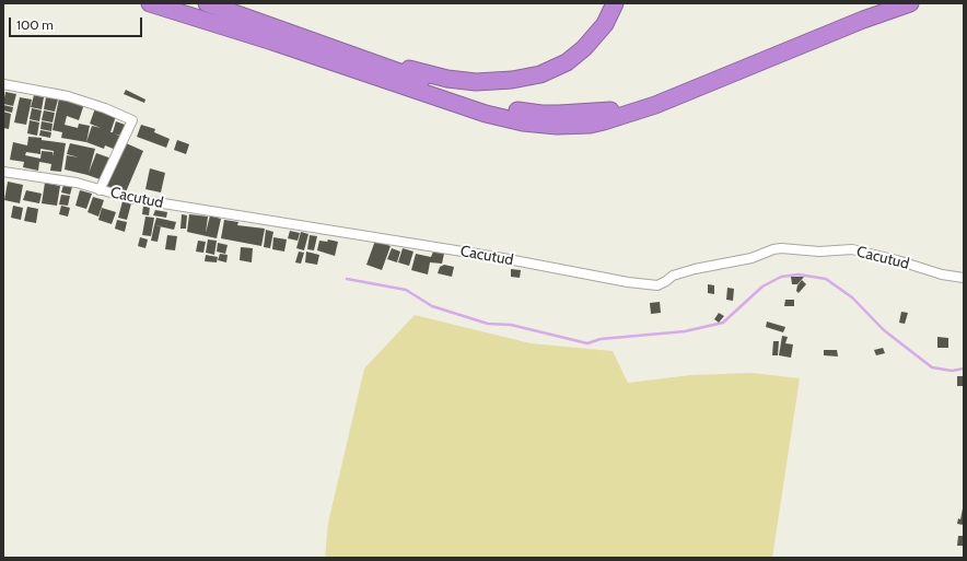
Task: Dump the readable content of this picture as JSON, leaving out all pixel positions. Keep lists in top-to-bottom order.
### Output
{
  "streets": {
    "street": ["Cacutud"]
  },
  "scale_bar": "100 m"
}
